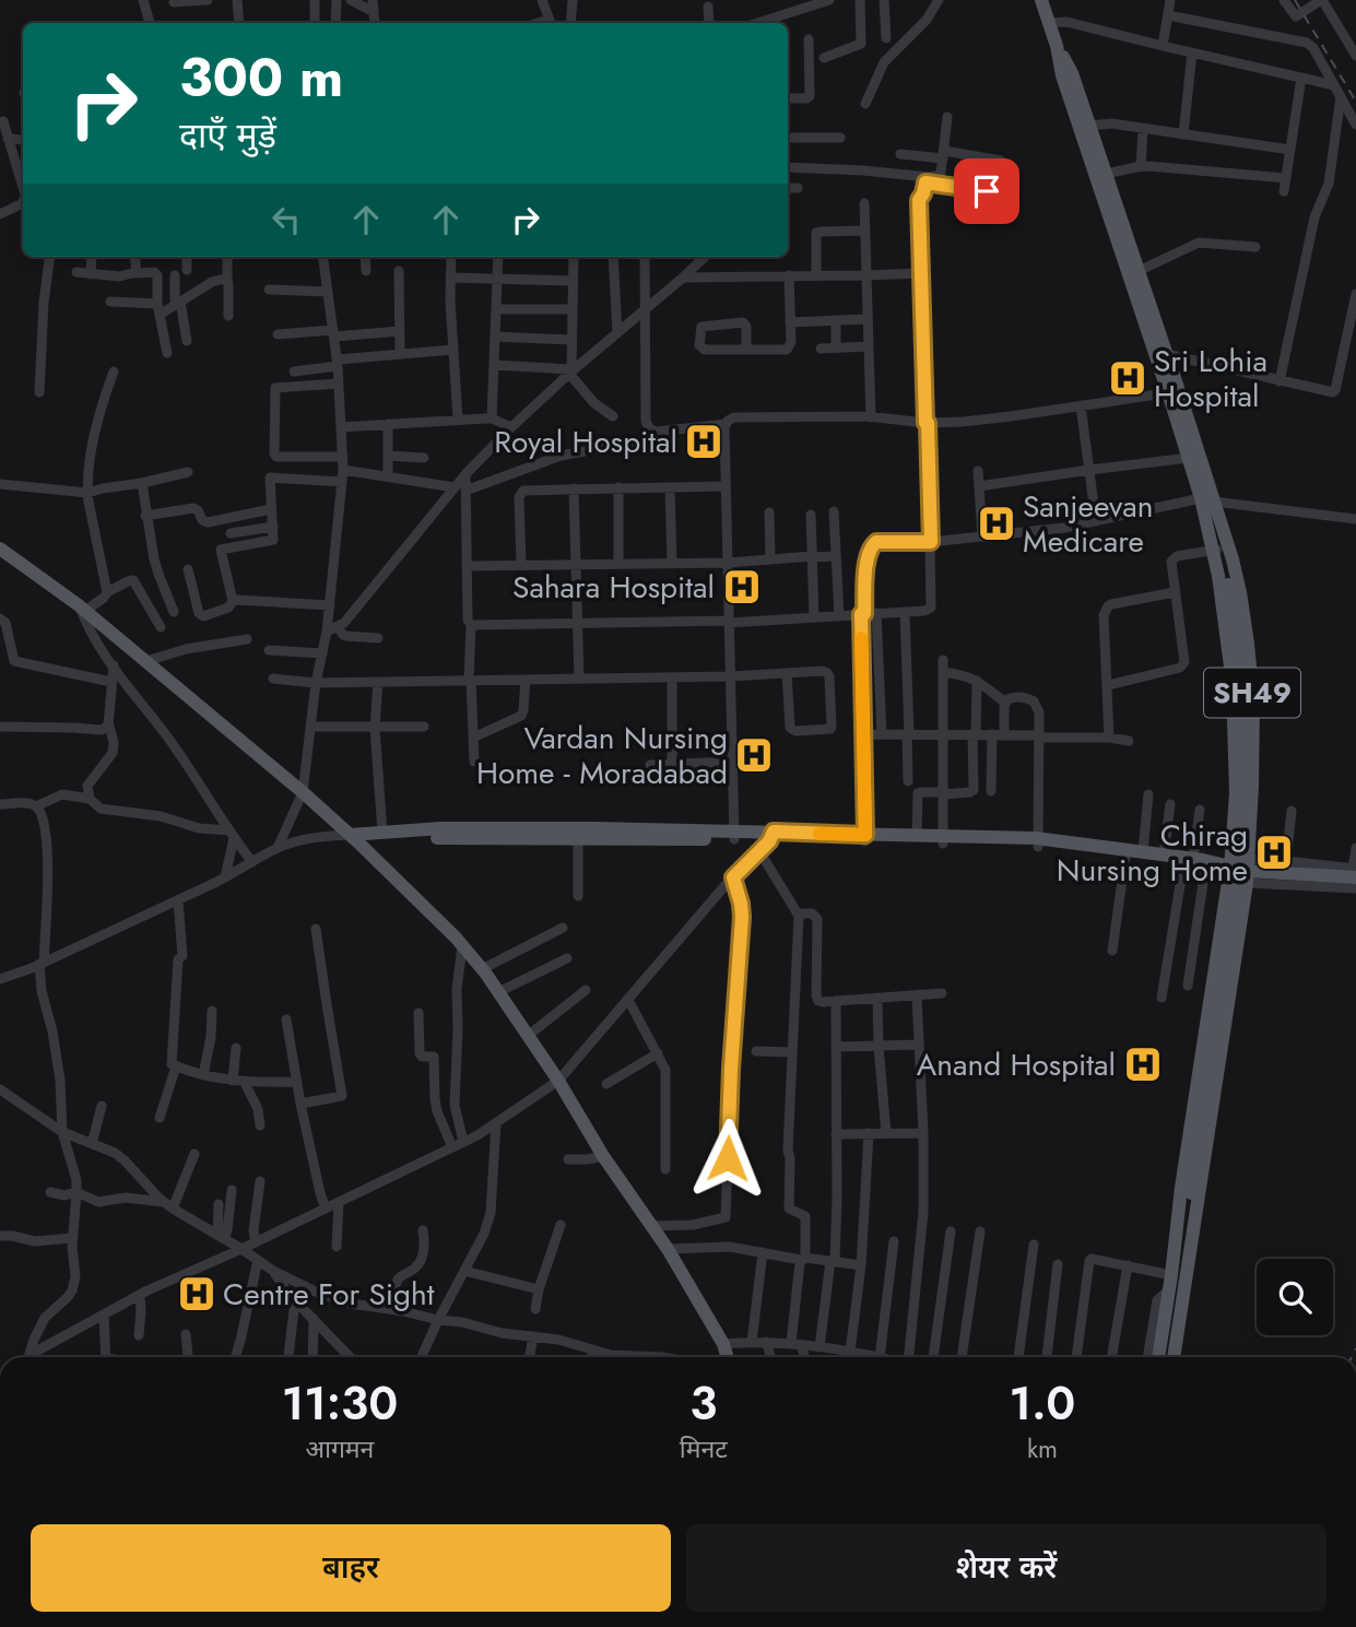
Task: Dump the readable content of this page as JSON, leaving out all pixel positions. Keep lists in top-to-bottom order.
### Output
{
  "streets": {
    "main road": ["SH49"]
  },
  "places": {
    "hospital": [
      "Sri Lohia Hospital",
      "Royal Hospital",
      "Sanjeevan Medicare",
      "Sahara Hospital",
      "Vardan Nursing Home - Moradabad",
      "Chirag Nursing Home",
      "Anand Hospital",
      "Centre For Sight"
    ]
  },
  "page": {
    "turn": ["300 m", "दाएँ मुड़ें"],
    "eta": [
      "11:30",
      "आगमन",
      "3",
      "मिनट",
      "1.0",
      "km"
    ],
    "buttons": ["बाहर", "शेयर करें"]
  }
}
